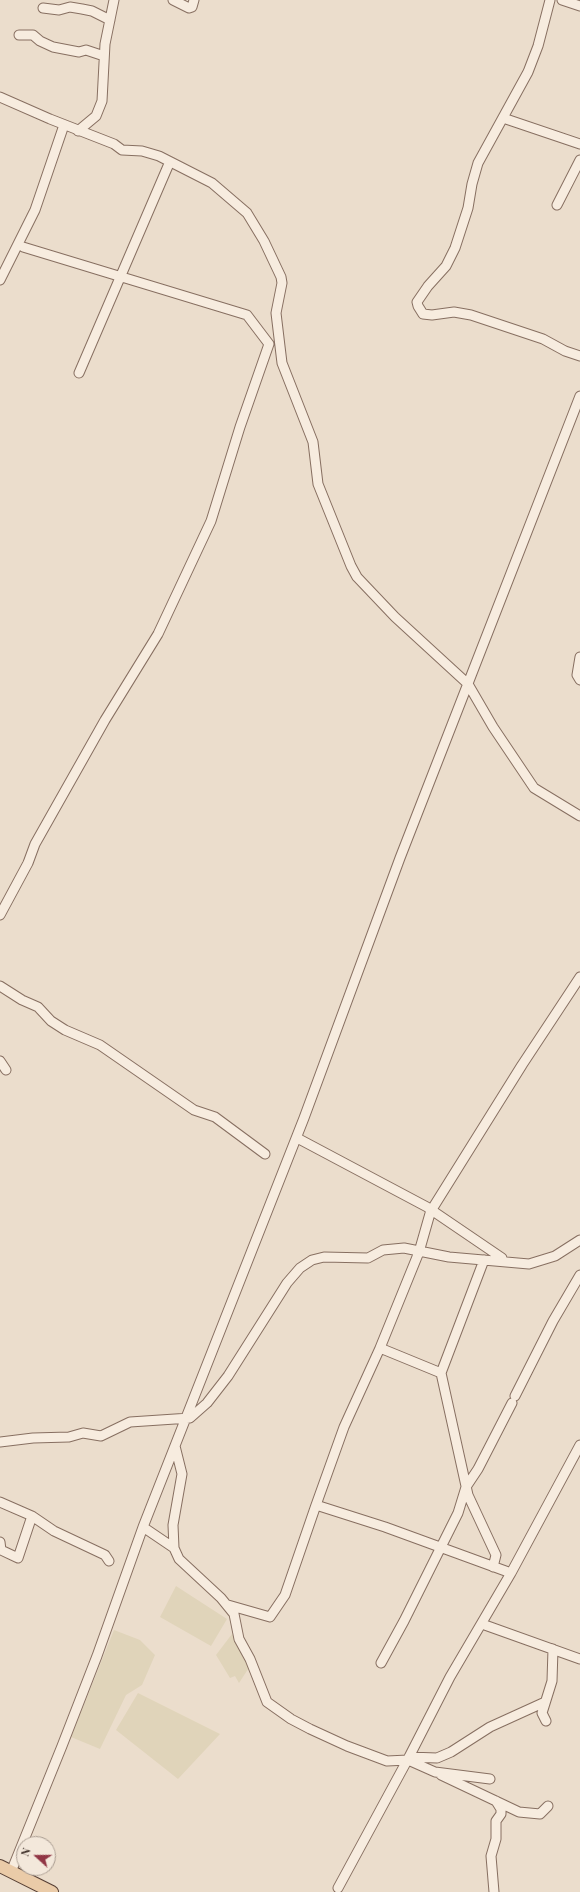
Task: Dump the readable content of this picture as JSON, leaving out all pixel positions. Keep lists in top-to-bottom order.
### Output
{
  "north": "left"
}
